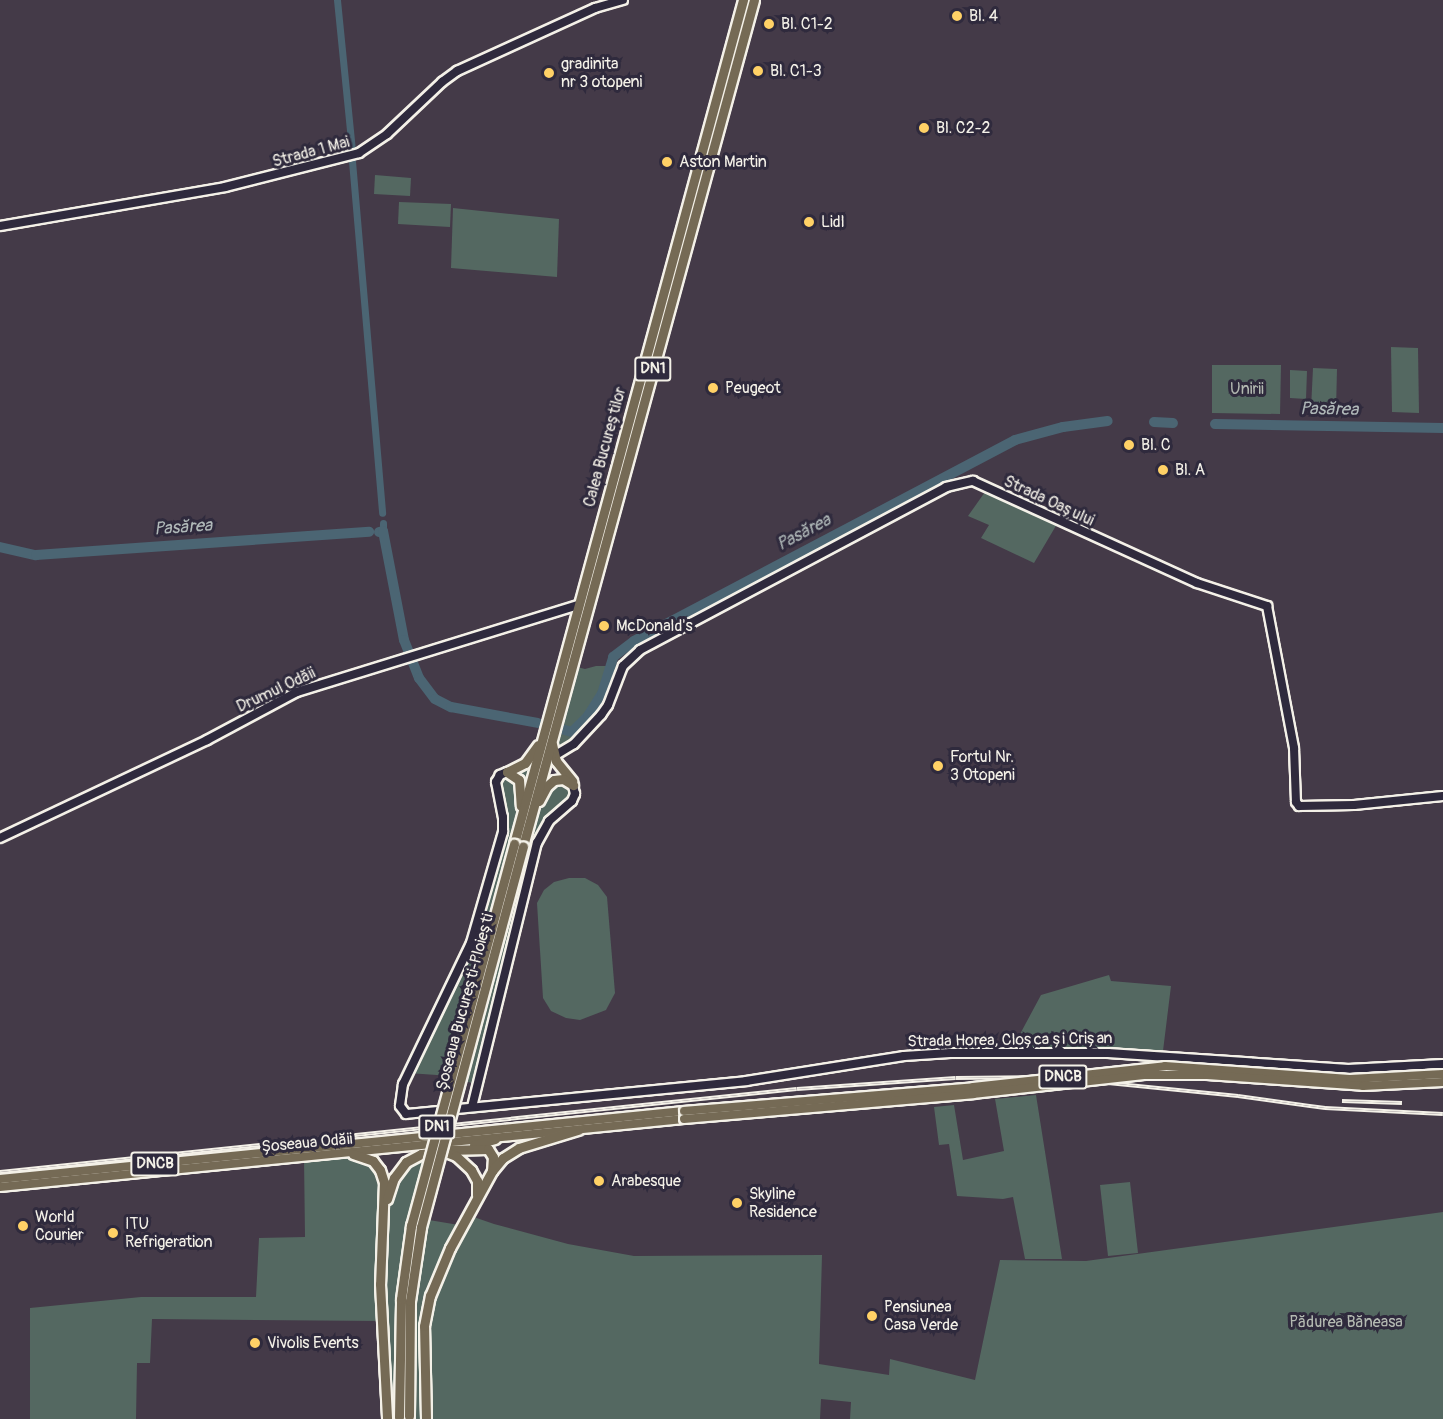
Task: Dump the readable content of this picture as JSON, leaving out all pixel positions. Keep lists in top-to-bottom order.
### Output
{
  "streets": {
    "highway": ["DN1", "Calea Bucureștilor", "Șoseaua București-Ploiești"],
    "main road": ["Strada Horea, Cloșca și Crișan", "DNCB", "Șoseaua Odăii"],
    "street": ["Strada 1 Mai", "Strada Oașului", "Drumul Odăii"]
  },
  "crossings": [
    ["Calea Bucureștilor", "Drumul Odăii"],
    ["Calea Bucureștilor", "Șoseaua București-Ploiești"],
    ["Strada Horea, Cloșca și Crișan", "Șoseaua Odăii"]
  ],
  "water": ["Pasărea"],
  "parks": ["Unirii", "Pădurea Băneasa"],
  "places": [
    "Bl. 4",
    "Bl. C1-2",
    "Bl. C1-3",
    "gradinita nr 3 otopeni",
    "Bl. C2-2",
    "Aston Martin",
    "Lidl",
    "Peugeot",
    "Bl. C",
    "Bl. A",
    "McDonald's",
    "Fortul Nr. 3 Otopeni",
    "Arabesque",
    "Skyline Residence",
    "World Courier",
    "ITU Refrigeration",
    "Pensiunea Casa Verde",
    "Vivolis Events"
  ]
}
